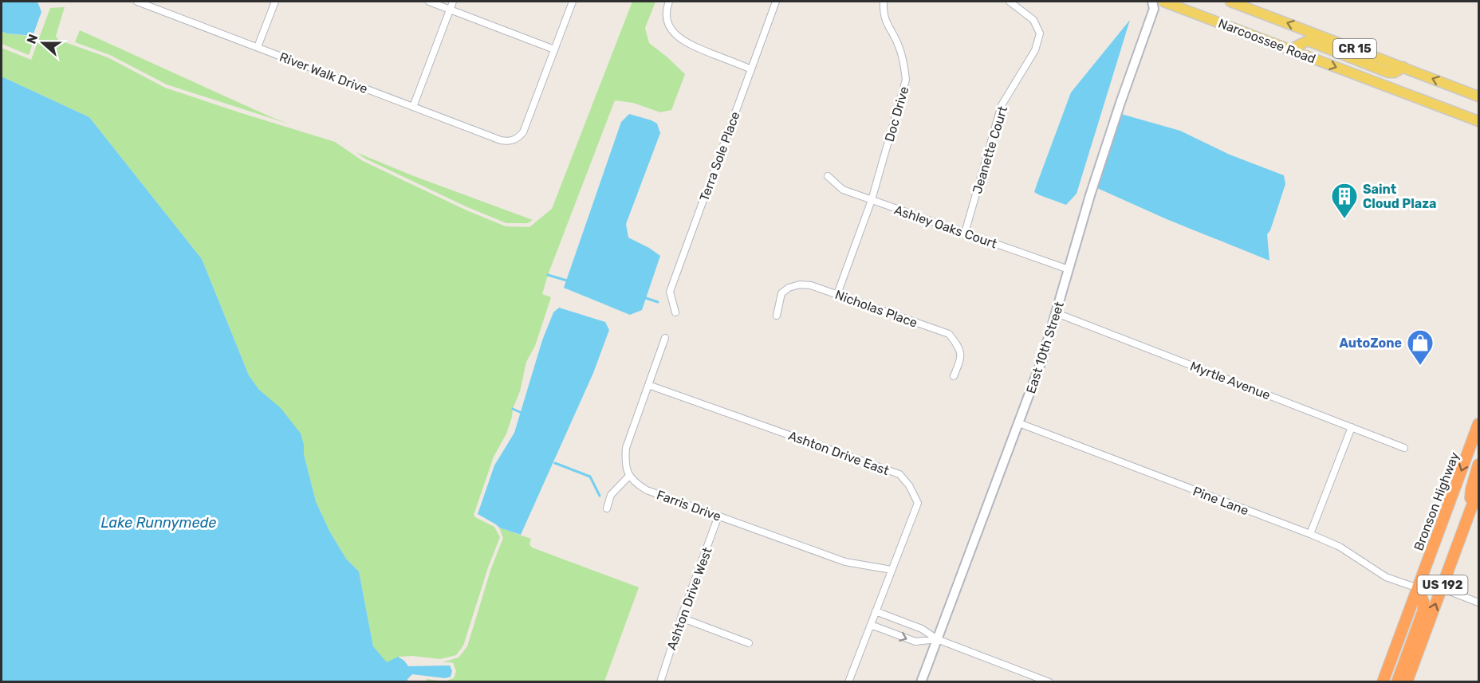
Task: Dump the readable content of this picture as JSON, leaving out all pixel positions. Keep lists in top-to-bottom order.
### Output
{
  "streets": {
    "highway": ["Bronson Highway", "US 192"],
    "main road": ["Narcoossee Road", "CR 15"],
    "street": [
      "River Walk Drive",
      "Doc Drive",
      "Jeanette Court",
      "Terra Sole Place",
      "Ashley Oaks Court",
      "Nicholas Place",
      "East 10th Street",
      "Myrtle Avenue",
      "Ashton Drive East",
      "Pine Lane",
      "Farris Drive",
      "Ashton Drive West"
    ]
  },
  "crossings": [
    ["Narcoossee Road", "East 10th Street"],
    ["Doc Drive", "Ashley Oaks Court"],
    ["Doc Drive", "Nicholas Place"],
    ["Jeanette Court", "Ashley Oaks Court"],
    ["Ashley Oaks Court", "East 10th Street"],
    ["East 10th Street", "Myrtle Avenue"],
    ["East 10th Street", "Pine Lane"],
    ["Ashton Drive East", "Farris Drive"],
    ["Pine Lane", "Bronson Highway"],
    ["Pine Lane", "US 192"],
    ["Bronson Highway", "US 192"],
    ["Farris Drive", "Ashton Drive West"]
  ],
  "water": ["Lake Runnymede"],
  "places": {
    "building": ["Saint Cloud Plaza"],
    "shop": ["AutoZone"]
  },
  "north": "left"
}
